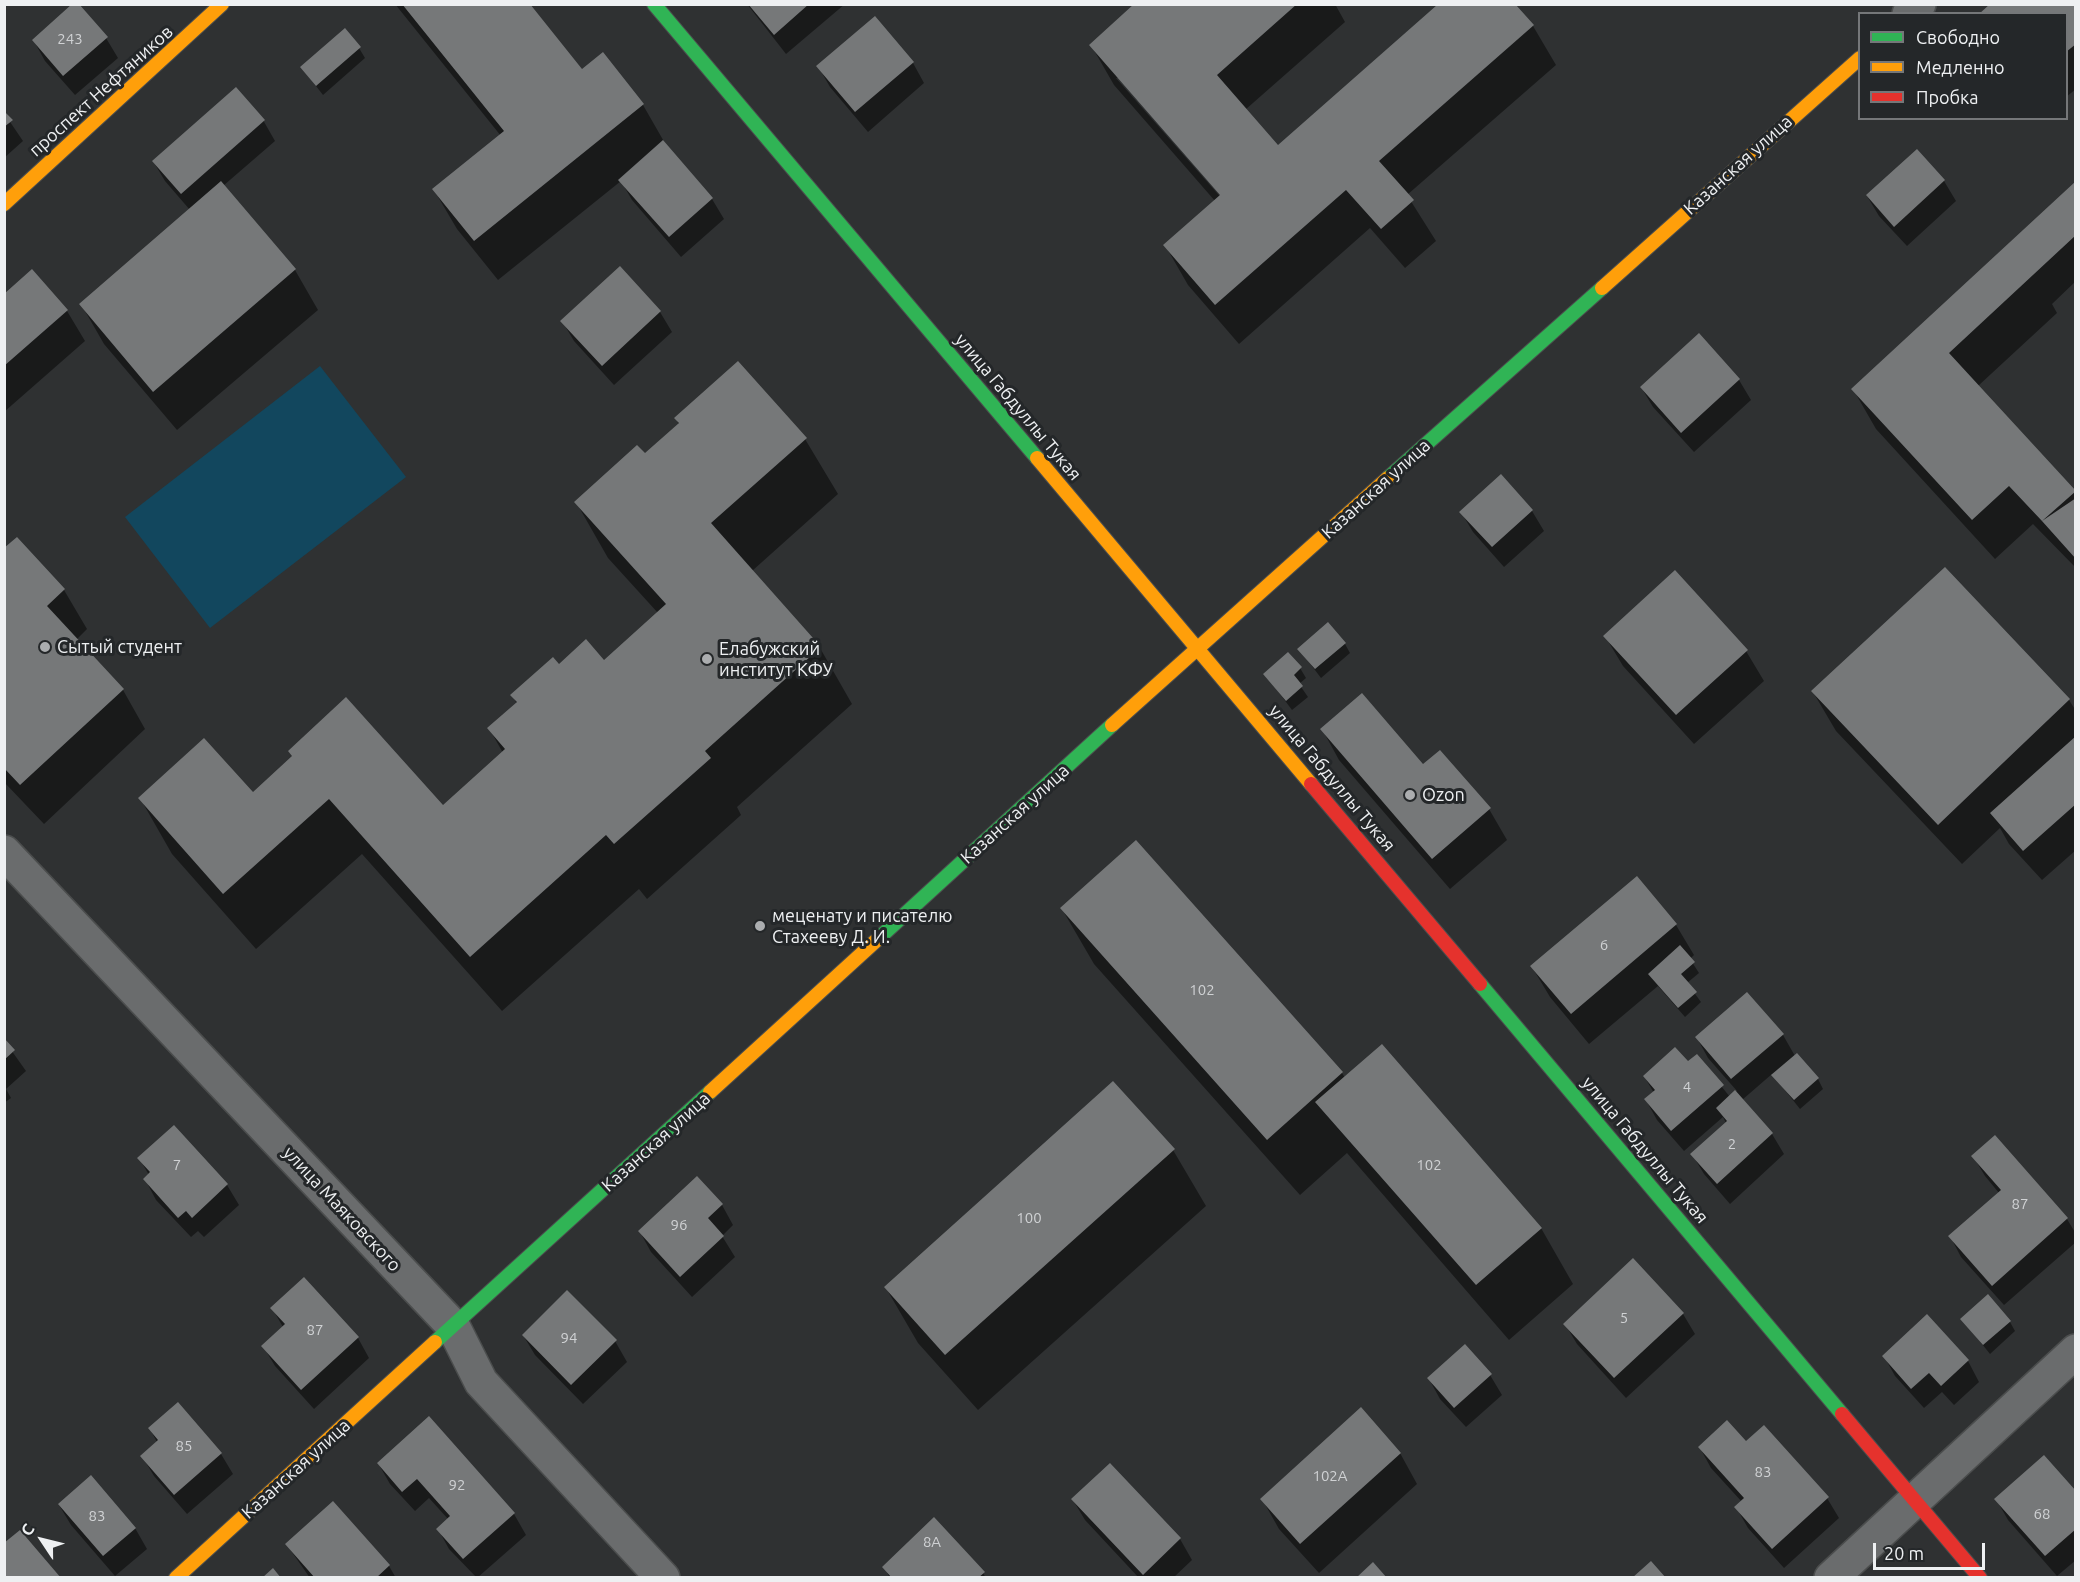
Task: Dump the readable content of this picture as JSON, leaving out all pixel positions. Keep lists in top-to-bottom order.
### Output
{
  "streets": {
    "street": [
      "проспект Нефтяников",
      "Казанская улица",
      "улица Габдуллы Тукая",
      "улица Маяковского"
    ]
  },
  "crossings": [
    ["Казанская улица", "улица Габдуллы Тукая"],
    ["Казанская улица", "улица Маяковского"]
  ],
  "places": [
    "Сытый студент",
    "Елабужский институт КФУ",
    "Ozon",
    "меценату и писателю Стахееву Д. И."
  ],
  "house_numbers": [
    "243",
    "6",
    "102",
    "4",
    "2",
    "7",
    "102",
    "87",
    "100",
    "96",
    "5",
    "87",
    "94",
    "85",
    "83",
    "102А",
    "92",
    "68",
    "83",
    "8А"
  ],
  "legend": ["Свободно", "Медленно", "Пробка"],
  "scale_bar": "20 m",
  "north": "top left"
}
